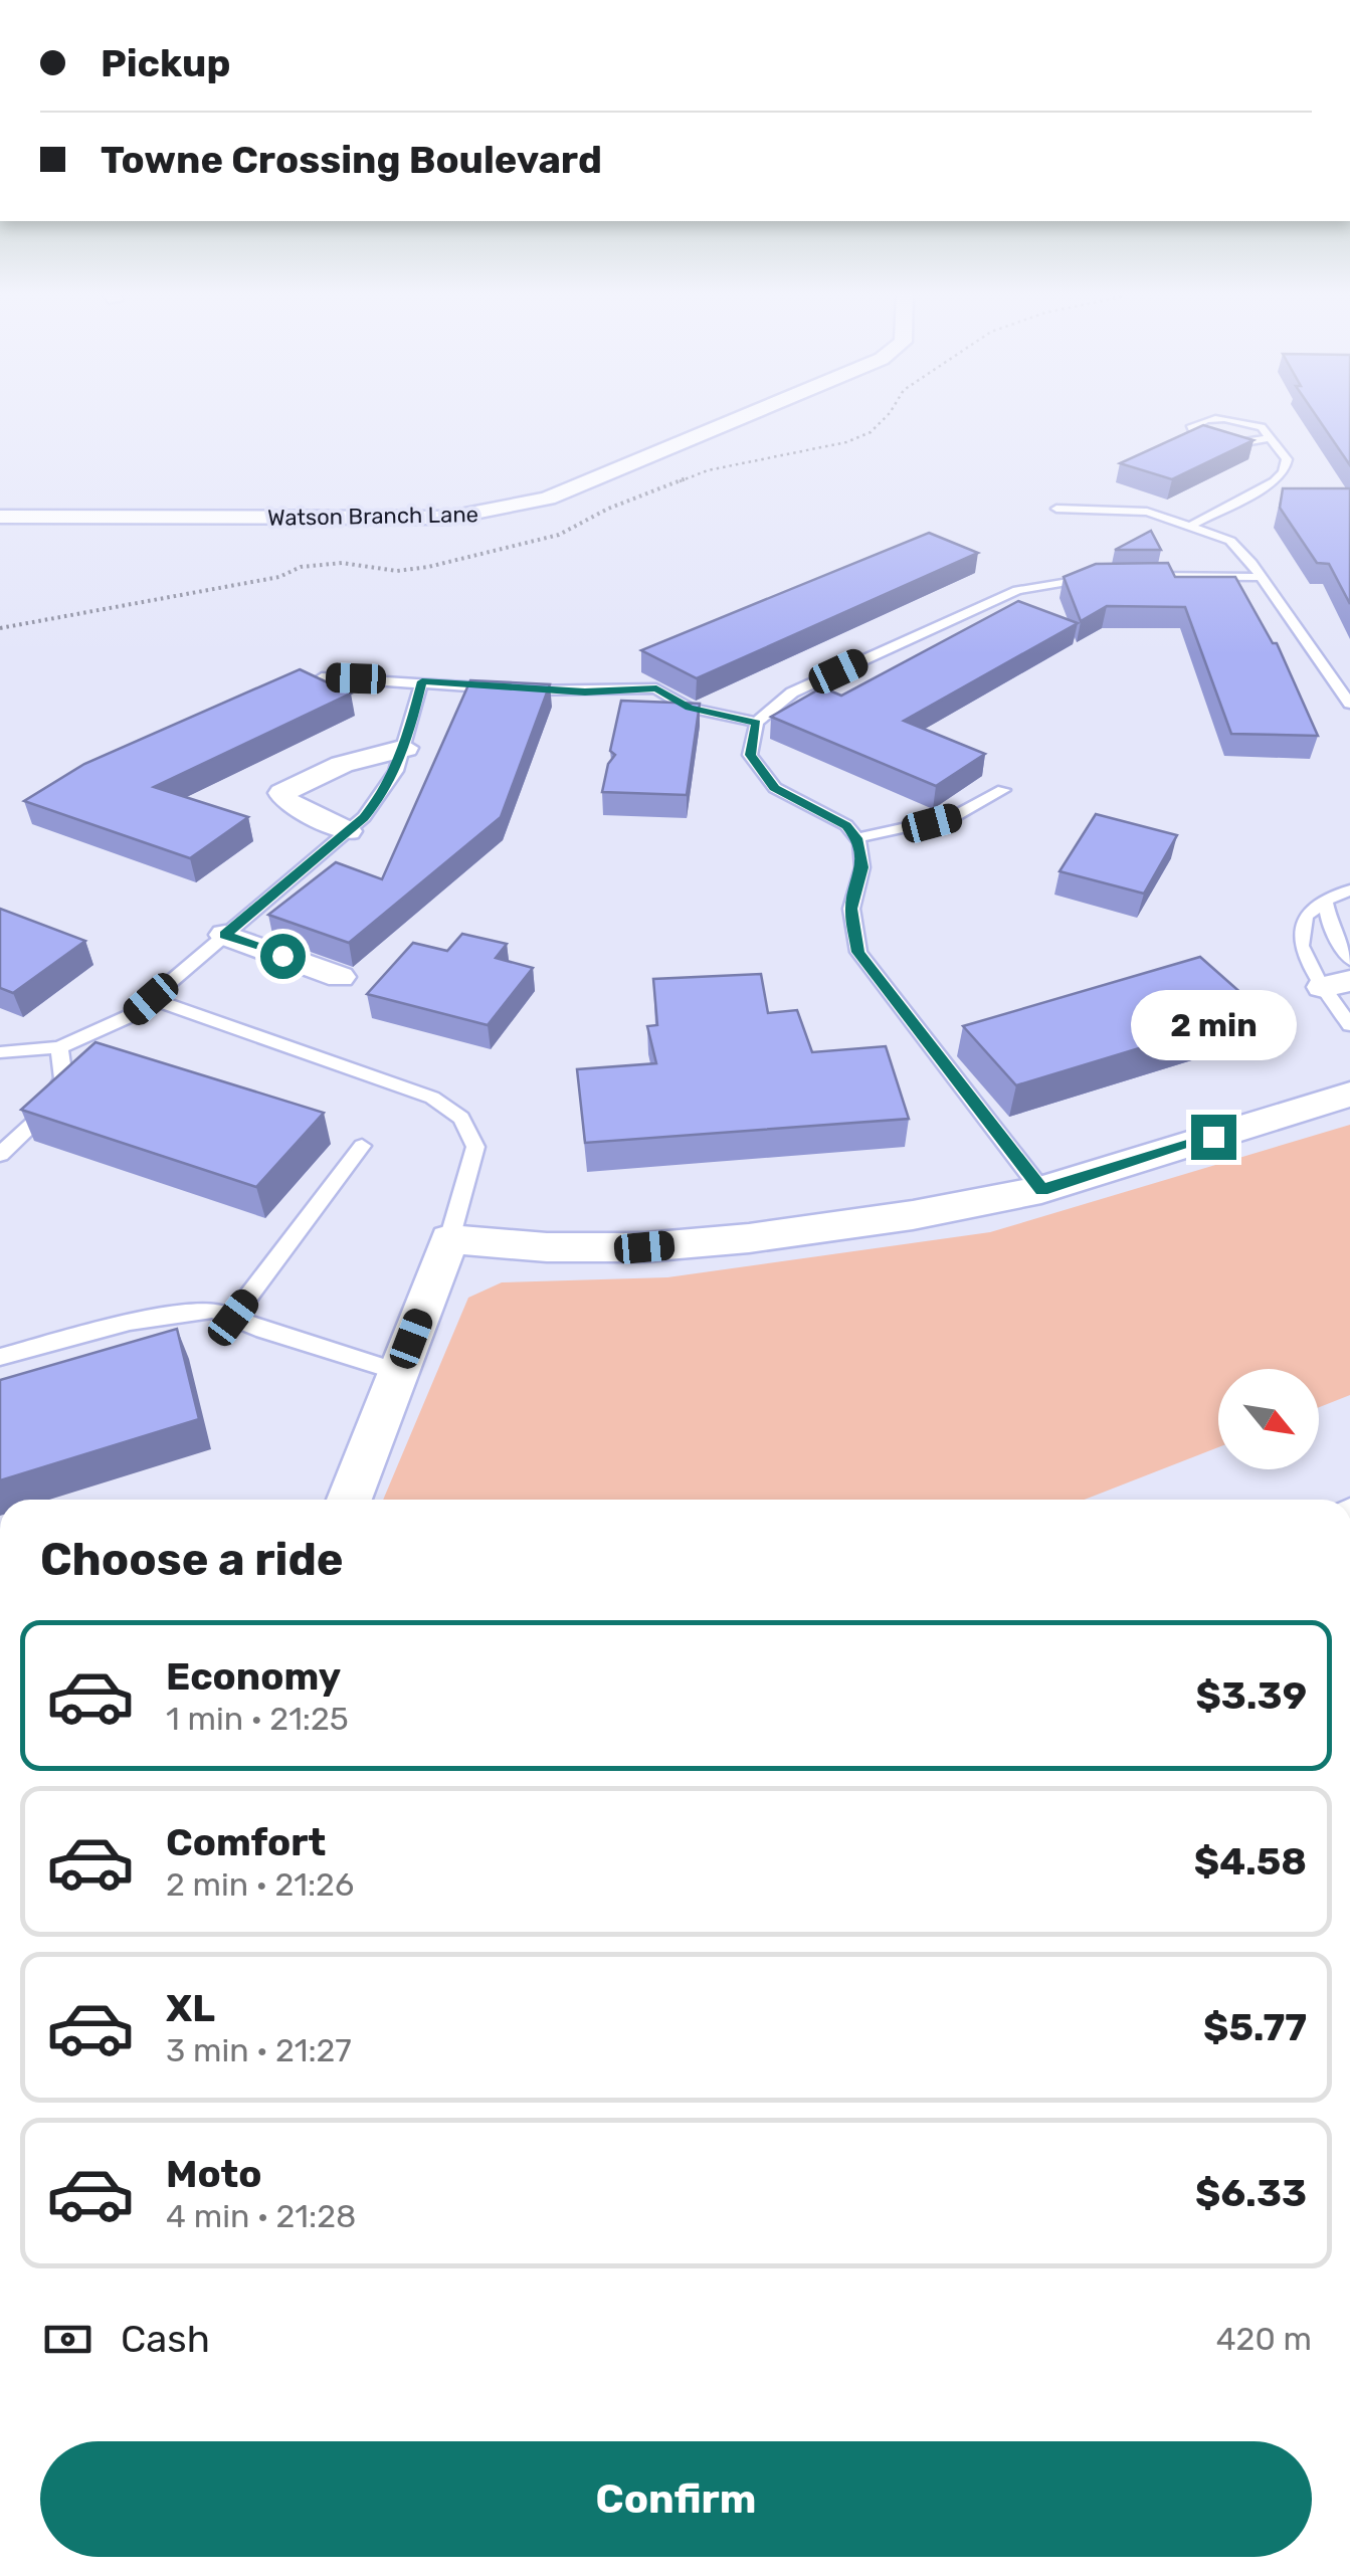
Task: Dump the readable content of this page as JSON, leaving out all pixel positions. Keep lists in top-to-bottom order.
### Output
{
  "streets": {
    "street": ["Watson Branch Lane"]
  },
  "north": "bottom right",
  "page": {
    "banner": ["Pickup", "Towne Crossing Boulevard"],
    "bubble": "2 min",
    "heading": "Choose a ride",
    "list": [
      {
        "name": "Economy",
        "note": "1 min · 21:25",
        "value": "$3.39"
      },
      {
        "name": "Comfort",
        "note": "2 min · 21:26",
        "value": "$4.58"
      },
      {
        "name": "XL",
        "note": "3 min · 21:27",
        "value": "$5.77"
      },
      {
        "name": "Moto",
        "note": "4 min · 21:28",
        "value": "$6.33"
      }
    ],
    "pay": ["Cash", "420 m"],
    "buttons": "Confirm"
  }
}
